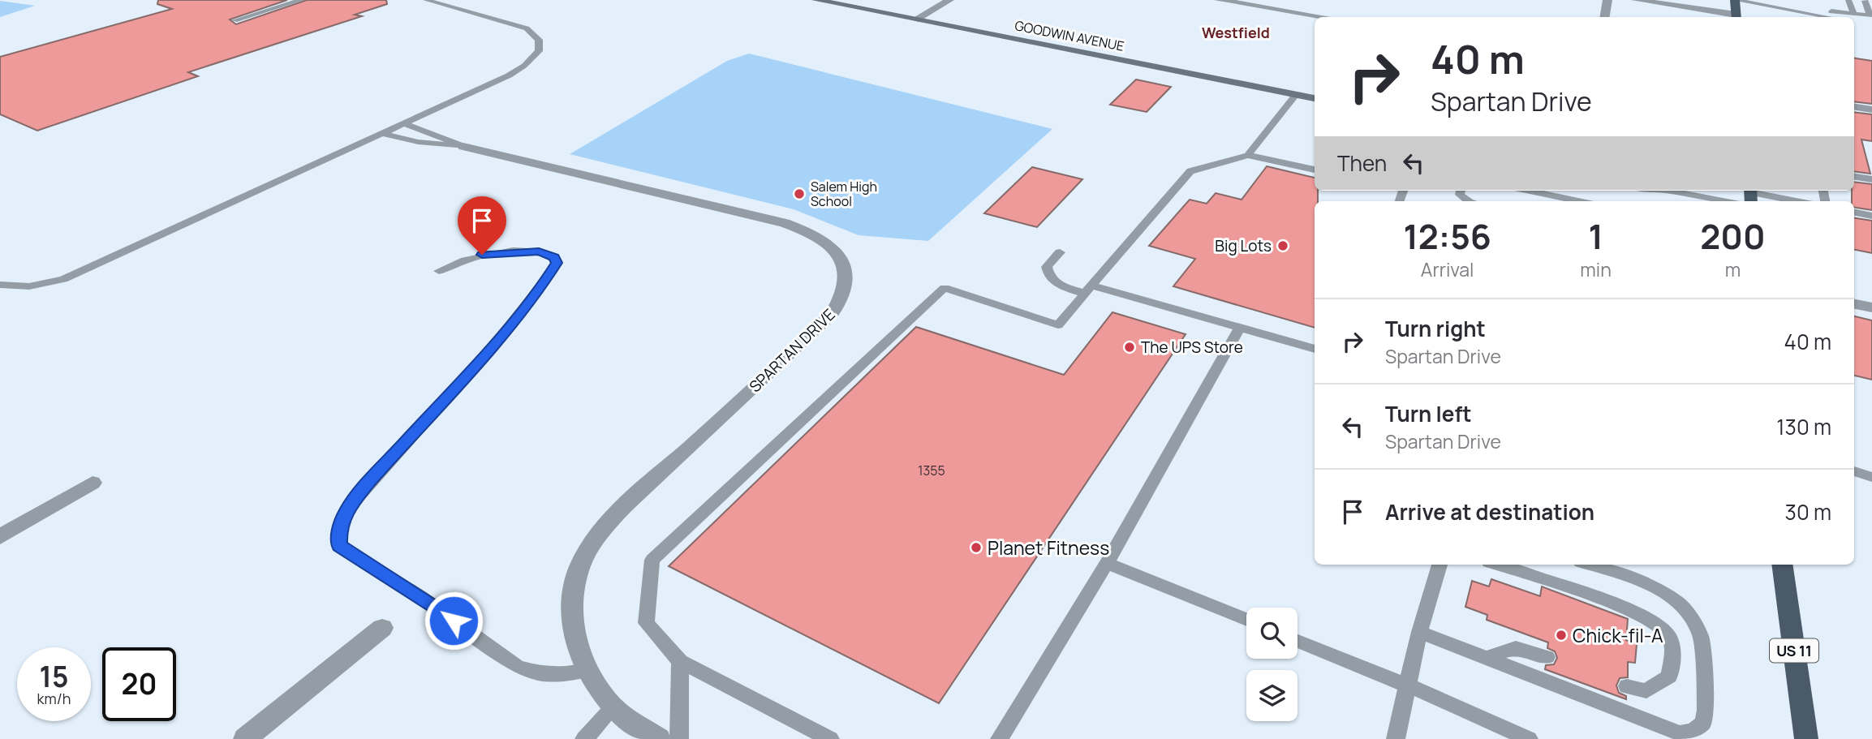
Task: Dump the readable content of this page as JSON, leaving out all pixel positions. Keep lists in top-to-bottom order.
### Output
{
  "streets": {
    "main road": ["US 11"],
    "street": ["GOODWIN AVENUE", "SPARTAN DRIVE"]
  },
  "districts": ["Westfield"],
  "places": [
    "Salem High School",
    "Big Lots",
    "The UPS Store",
    "Planet Fitness",
    "Chick-fil-A"
  ],
  "house_numbers": ["1355"],
  "page": {
    "turn": ["40 m", "Spartan Drive"],
    "then": "Then",
    "eta": [
      "12:56",
      "Arrival",
      "1",
      "min",
      "200",
      "m"
    ],
    "list": [
      {
        "name": "Turn right",
        "note": "Spartan Drive",
        "value": "40 m"
      },
      {
        "name": "Turn left",
        "note": "Spartan Drive",
        "value": "130 m"
      },
      {
        "name": "Arrive at destination",
        "value": "30 m"
      }
    ],
    "speed": "15 km/h",
    "limit": "20"
  }
}
